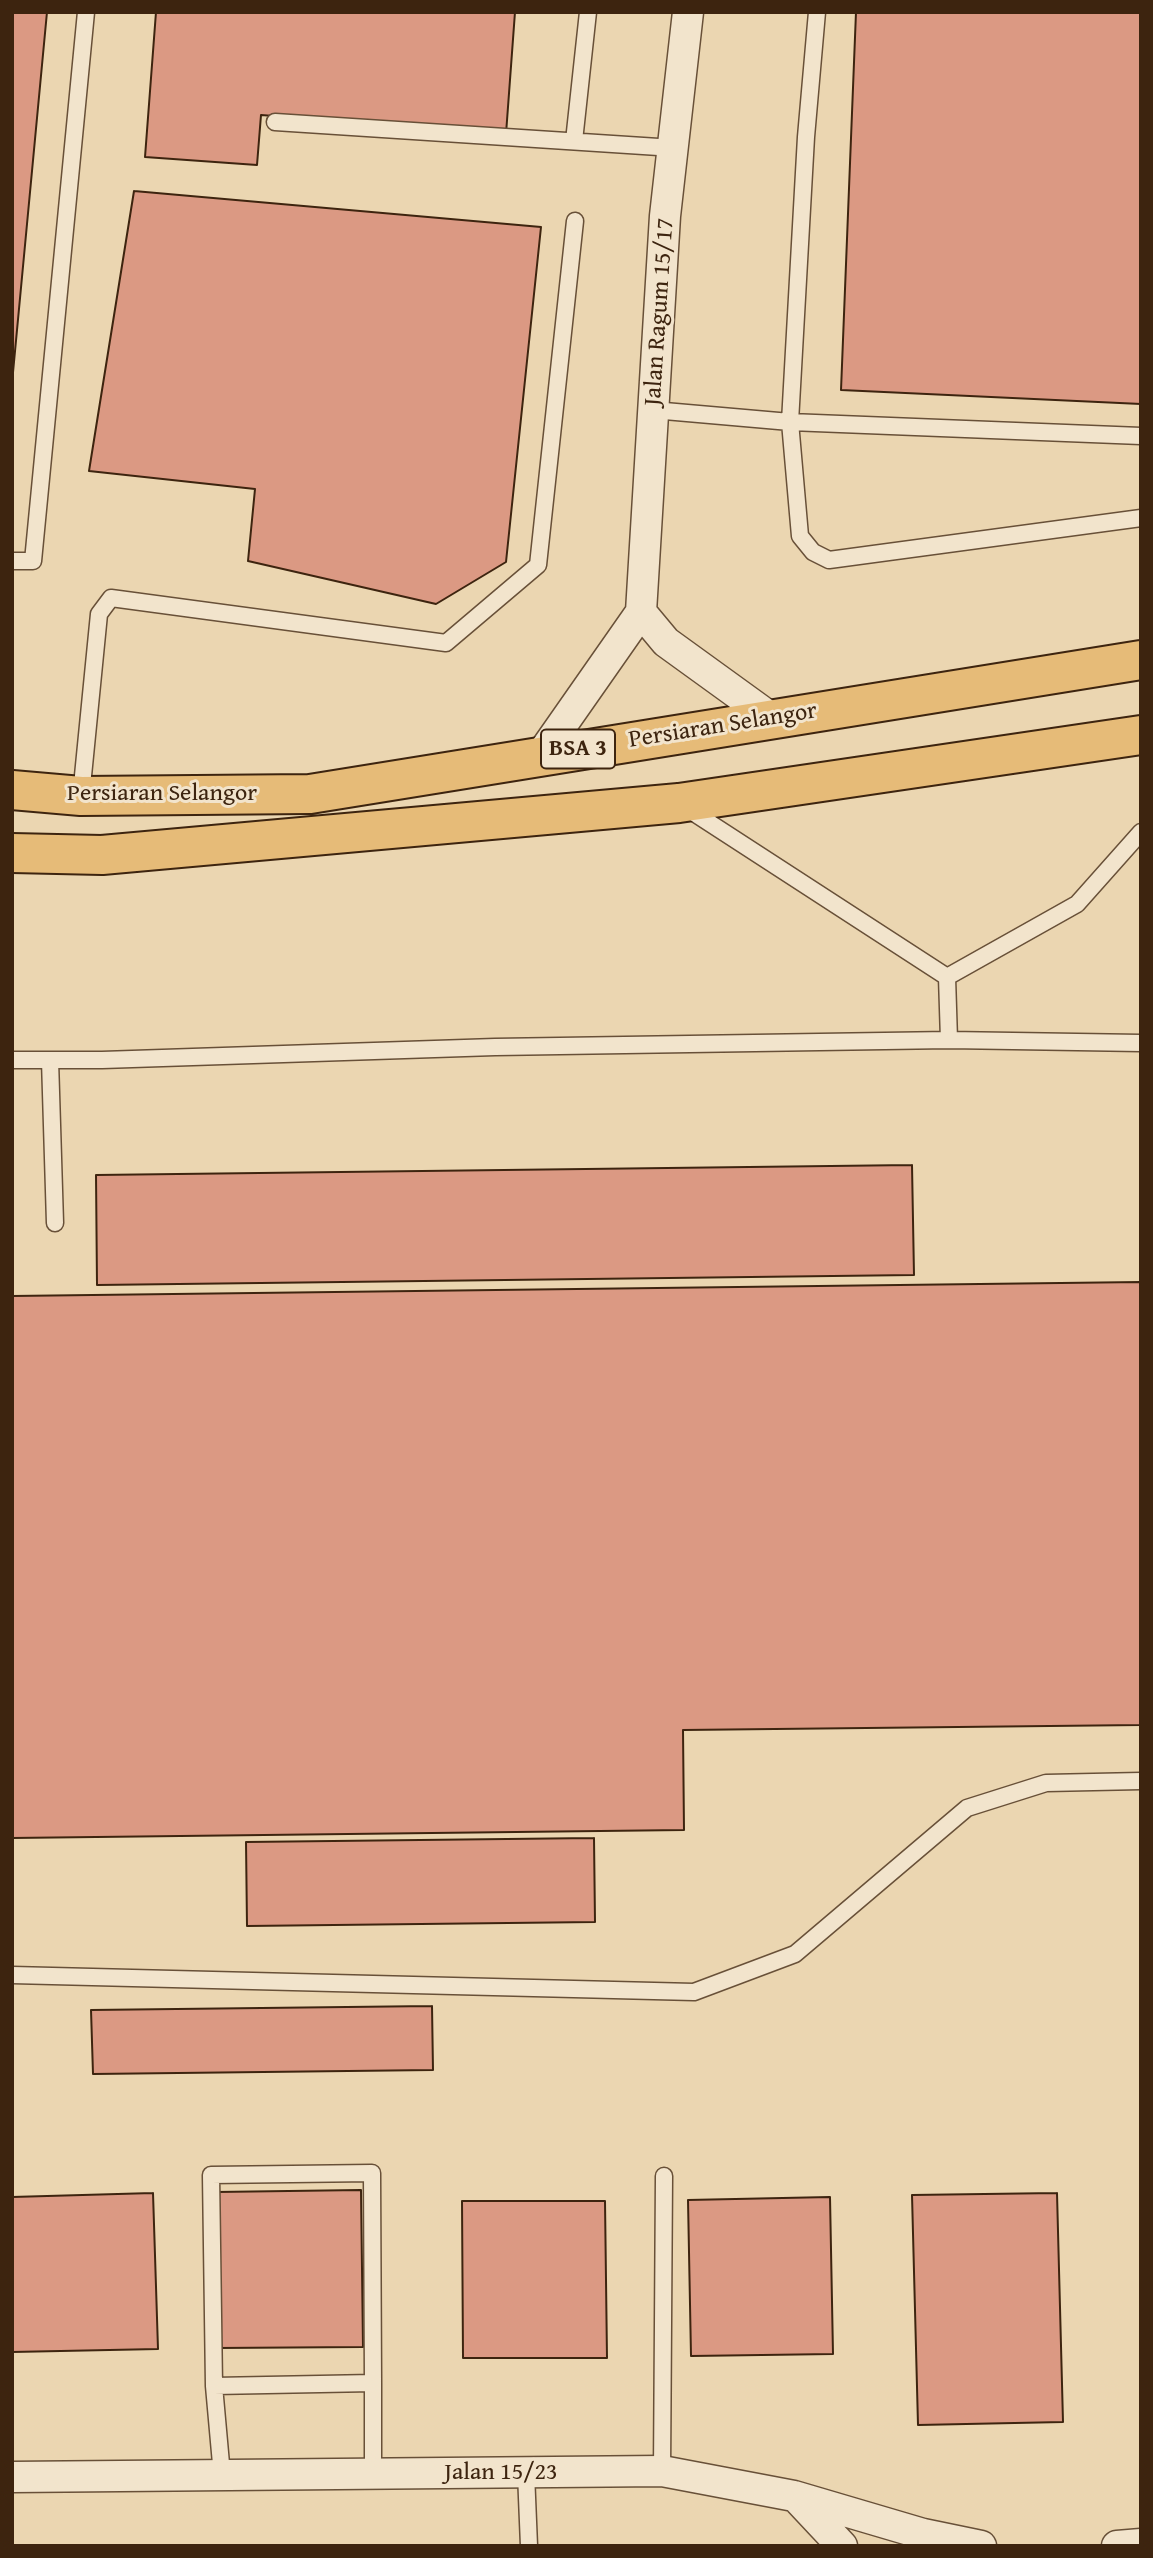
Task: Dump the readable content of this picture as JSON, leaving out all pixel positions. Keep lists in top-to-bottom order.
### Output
{
  "streets": {
    "main road": ["Persiaran Selangor", "BSA 3"],
    "street": ["Jalan Ragum 15/17", "Jalan 15/23"]
  }
}
